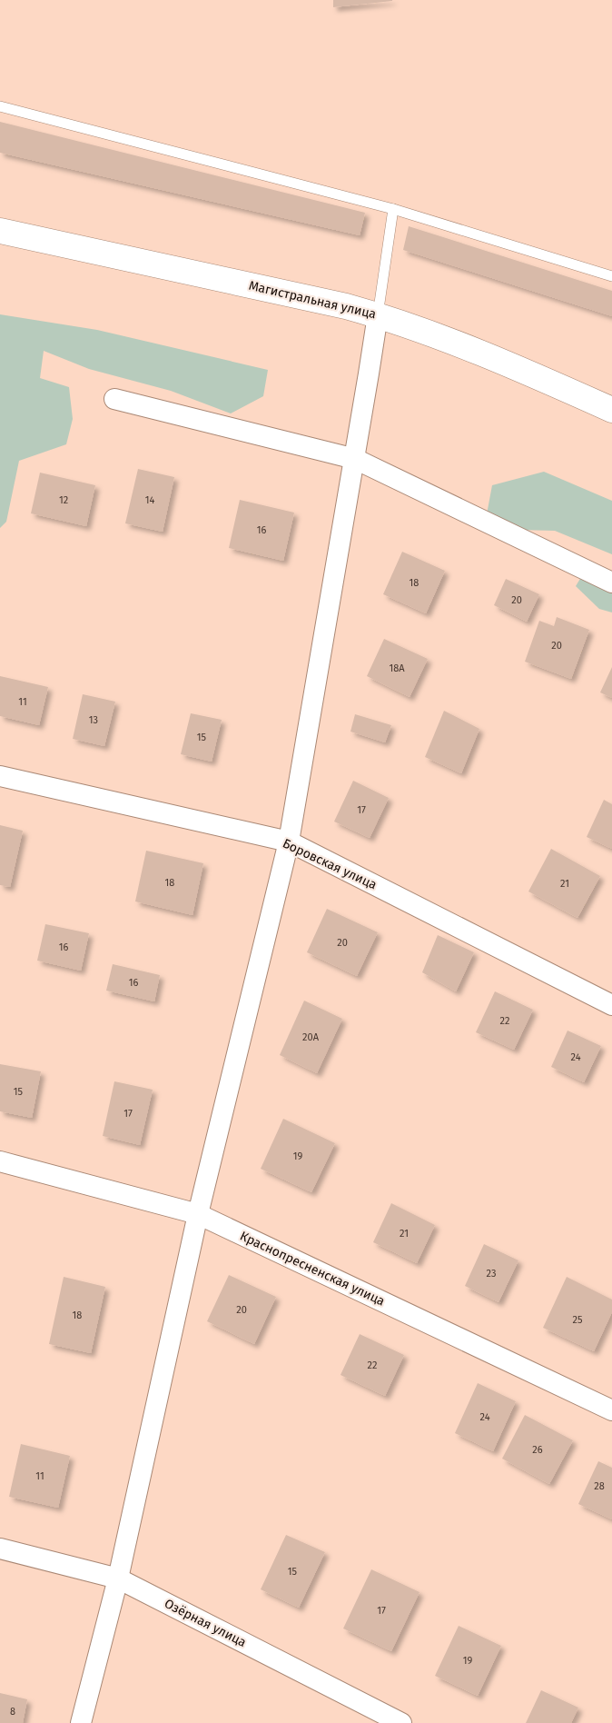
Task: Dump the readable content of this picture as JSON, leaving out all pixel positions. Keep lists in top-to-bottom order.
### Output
{
  "streets": {
    "main road": ["Магистральная улица"],
    "street": ["Боровская улица", "Краснопресненская улица", "Озёрная улица"]
  },
  "house_numbers": [
    "12",
    "14",
    "16",
    "18",
    "20",
    "20",
    "18А",
    "11",
    "13",
    "15",
    "17",
    "18",
    "21",
    "20",
    "16",
    "16",
    "22",
    "20А",
    "24",
    "15",
    "17",
    "19",
    "21",
    "23",
    "20",
    "18",
    "25",
    "22",
    "24",
    "26",
    "11",
    "28",
    "15",
    "17",
    "19",
    "8"
  ]
}
